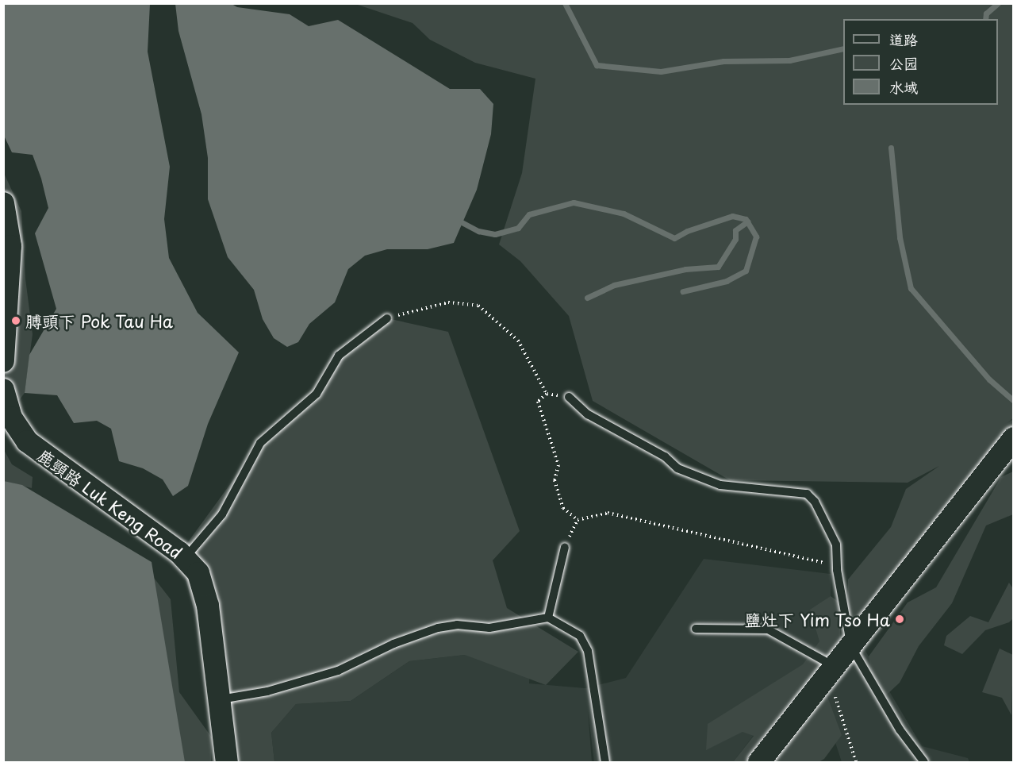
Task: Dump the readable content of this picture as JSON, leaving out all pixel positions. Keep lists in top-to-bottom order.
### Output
{
  "streets": {
    "street": ["鹿頸路 Luk Keng Road"]
  },
  "places": ["膊頭下 Pok Tau Ha", "鹽灶下 Yim Tso Ha"],
  "legend": ["道路", "公园", "水域"]
}
